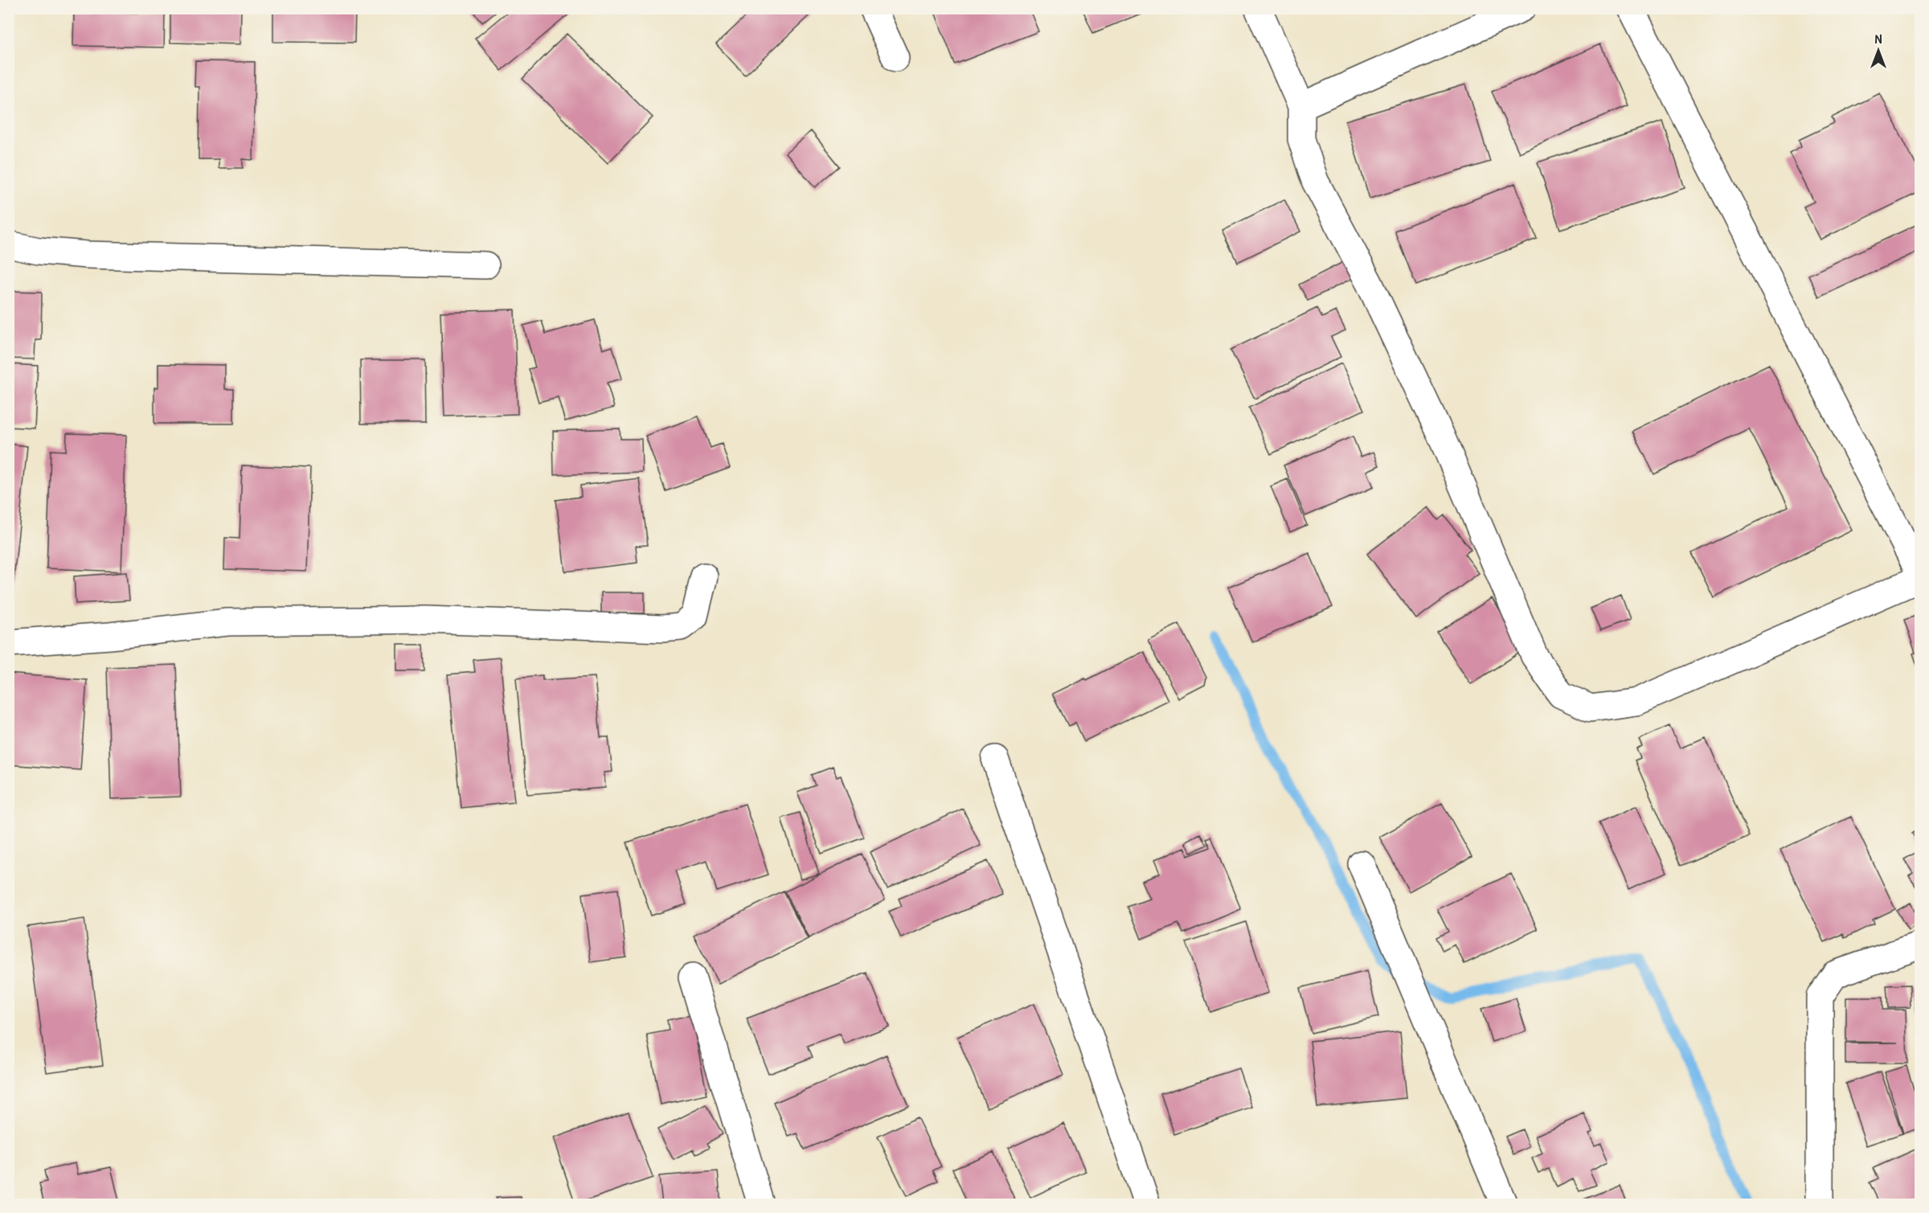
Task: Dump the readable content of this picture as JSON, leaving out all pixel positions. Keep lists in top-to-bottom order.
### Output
{
  "north": "top"
}
